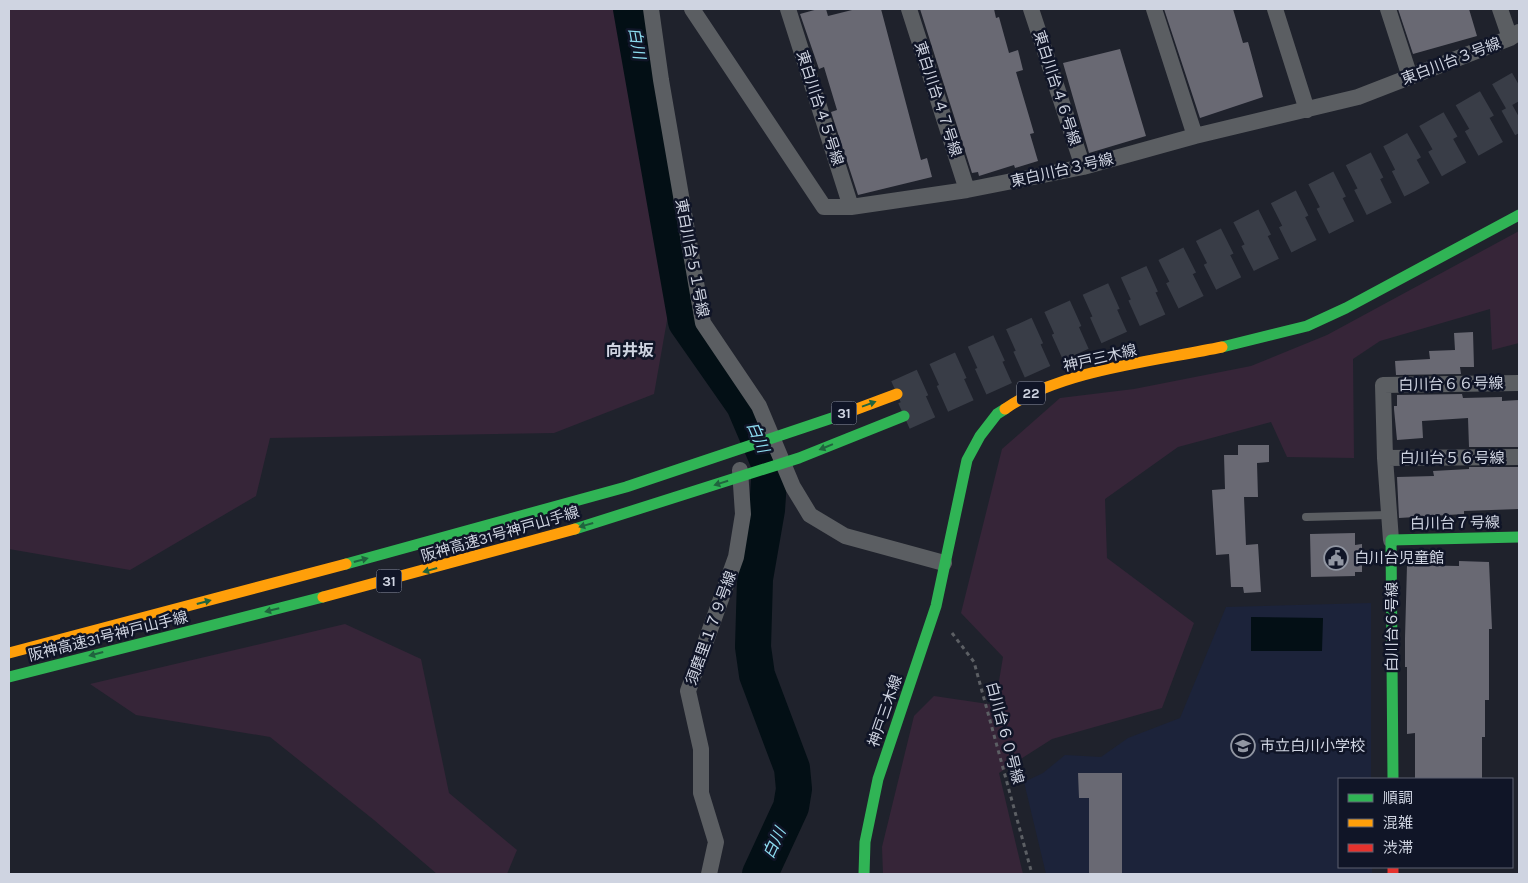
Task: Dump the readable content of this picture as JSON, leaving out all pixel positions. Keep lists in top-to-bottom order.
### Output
{
  "streets": {
    "main road": [
      "神戸三木線",
      "22",
      "31",
      "白川台７号線",
      "阪神高速31号神戸山手線",
      "白川台６号線"
    ],
    "street": [
      "東白川台３号線",
      "東白川台４６号線",
      "東白川台４７号線",
      "東白川台４５号線",
      "東白川台５１号線",
      "白川台６６号線",
      "白川台５６号線",
      "須磨里１７９号線"
    ],
    "path": ["白川台６０号線"]
  },
  "crossings": [
    ["東白川台３号線", "東白川台４６号線"],
    ["東白川台３号線", "東白川台４７号線"],
    ["東白川台３号線", "東白川台４５号線"],
    ["東白川台５１号線", "神戸三木線"],
    ["東白川台５１号線", "須磨里１７９号線"],
    ["神戸三木線", "白川台６０号線"],
    ["白川台６６号線", "白川台６号線"],
    ["白川台５６号線", "白川台６号線"],
    ["白川台７号線", "白川台６号線"]
  ],
  "districts": ["向井坂"],
  "water": ["白川"],
  "places": {
    "public building": ["白川台児童館"],
    "school or university": ["市立白川小学校"]
  },
  "legend": ["順調", "混雑", "渋滞"]
}
